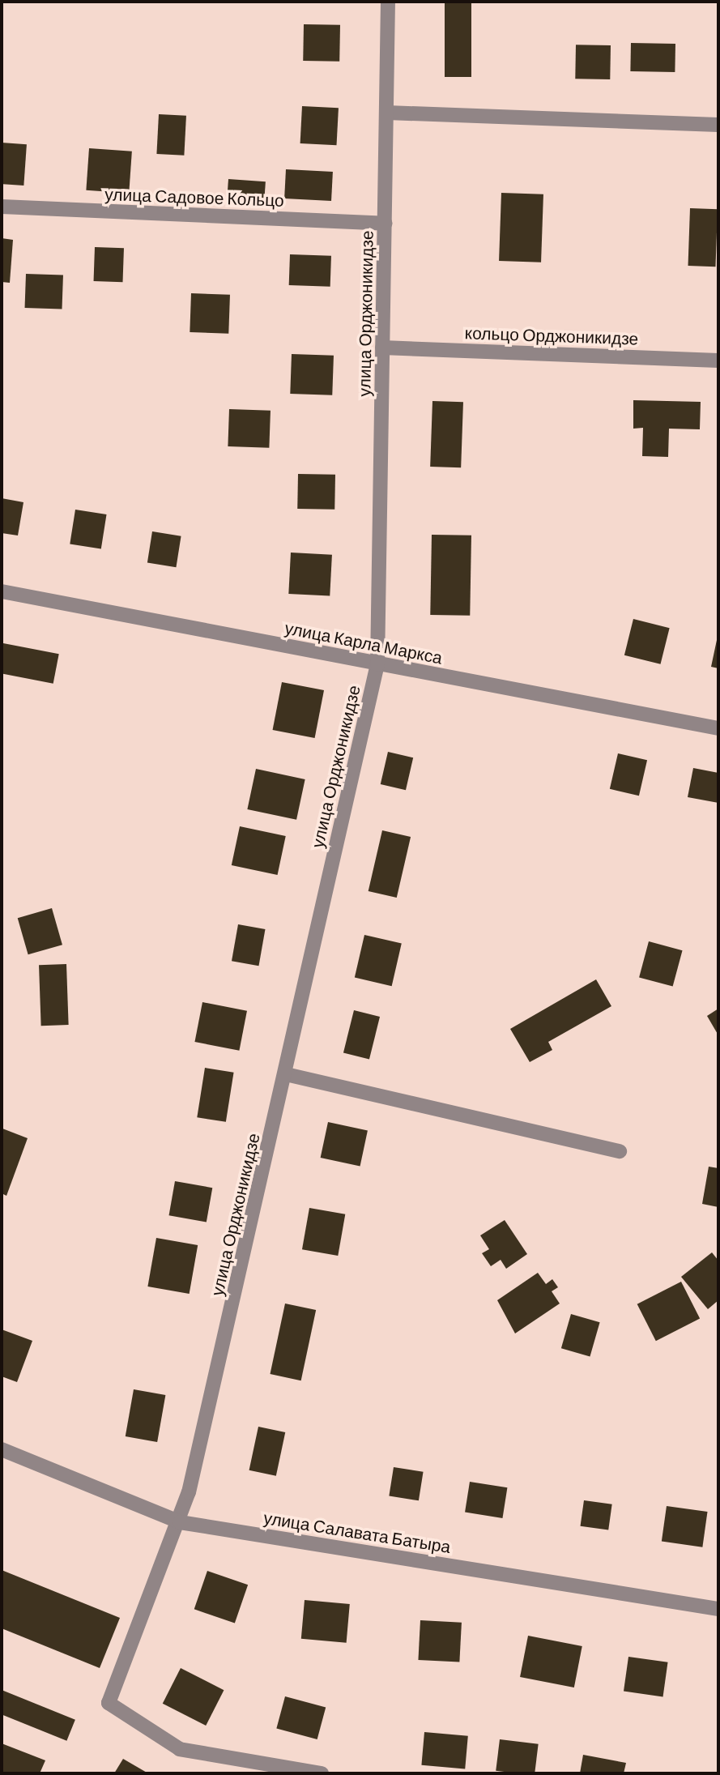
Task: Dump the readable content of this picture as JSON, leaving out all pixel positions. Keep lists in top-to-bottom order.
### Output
{
  "streets": {
    "street": [
      "улица Садовое Кольцо",
      "улица Орджоникидзе",
      "кольцо Орджоникидзе",
      "улица Карла Маркса",
      "улица Салавата Батыра"
    ]
  },
  "crossings": [
    ["улица Садовое Кольцо", "улица Орджоникидзе"],
    ["улица Орджоникидзе", "кольцо Орджоникидзе"],
    ["улица Орджоникидзе", "улица Карла Маркса"],
    ["улица Орджоникидзе", "улица Салавата Батыра"]
  ]
}
